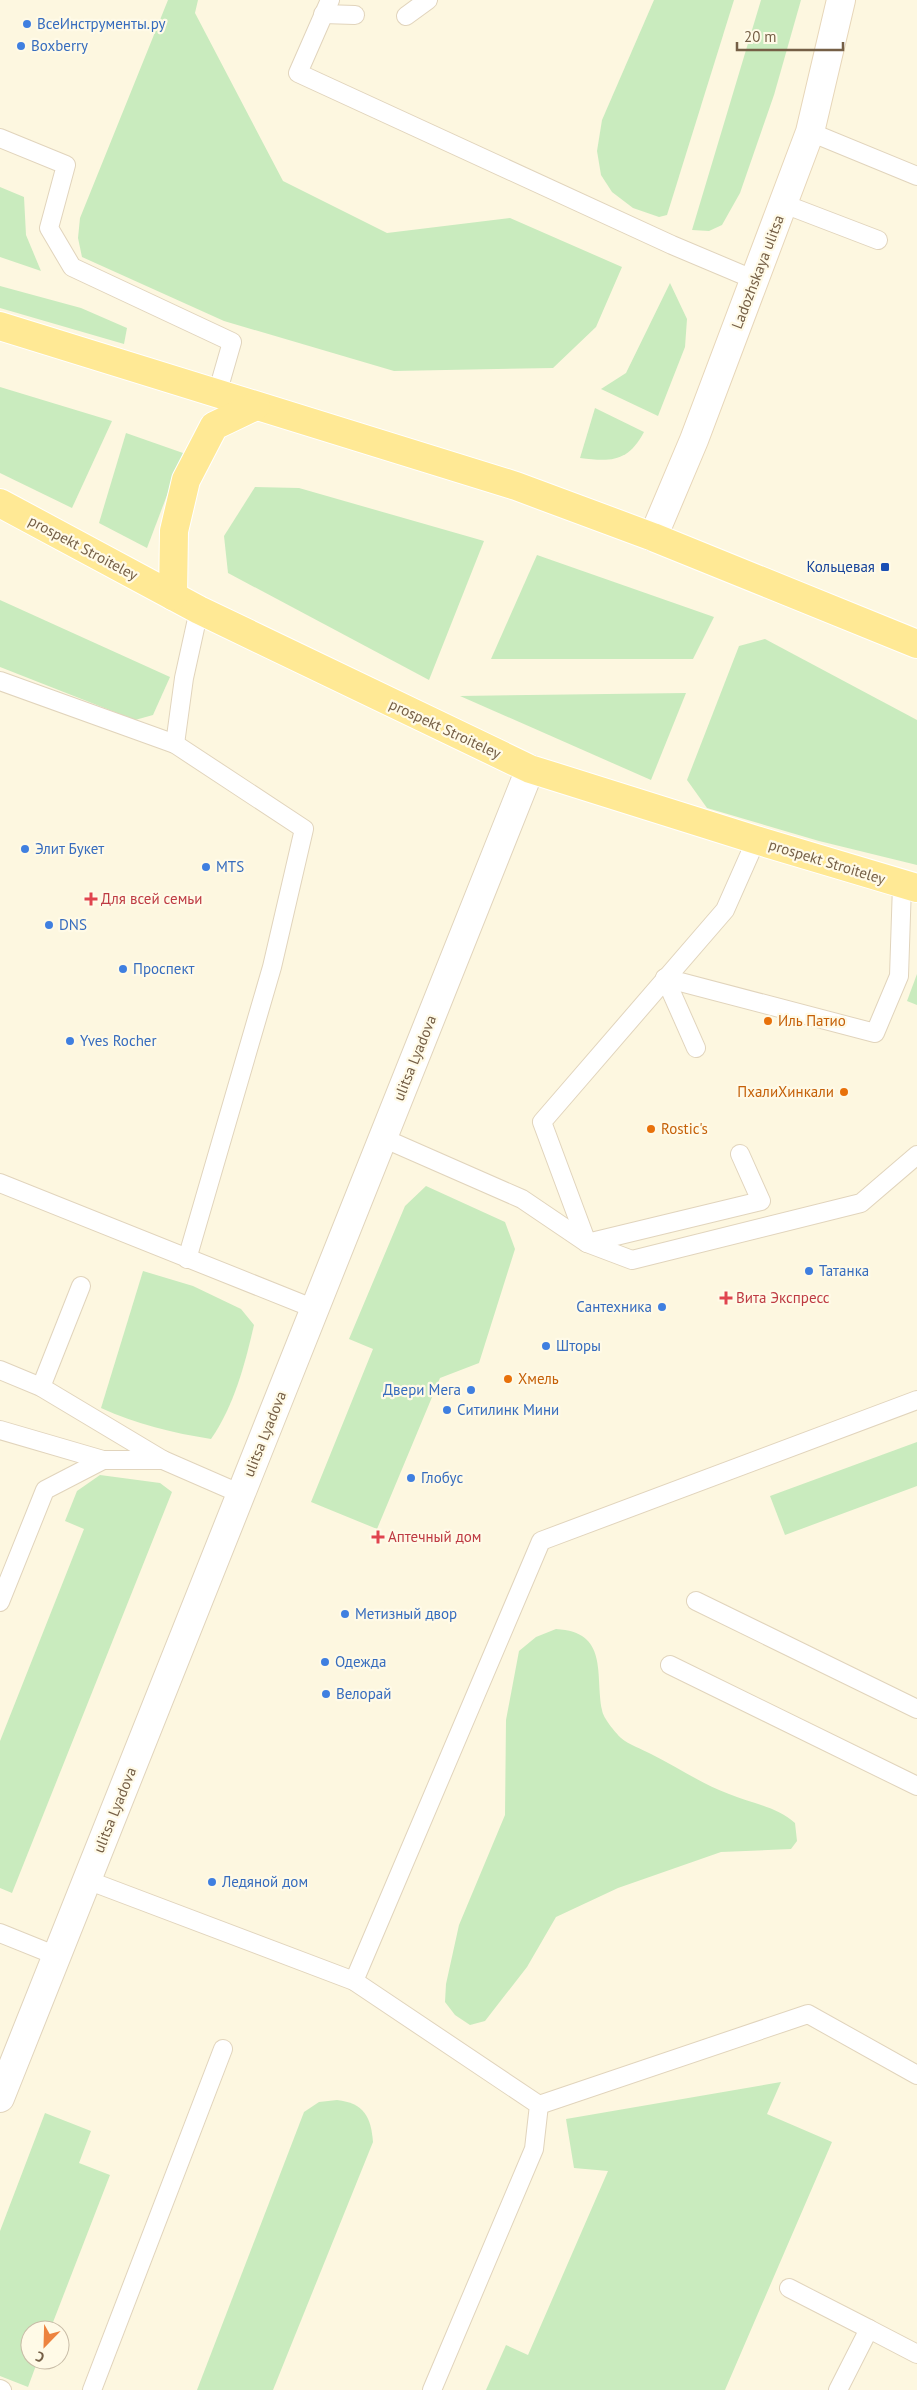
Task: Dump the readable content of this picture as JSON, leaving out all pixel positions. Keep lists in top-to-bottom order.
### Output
{
  "streets": {
    "main road": ["prospekt Stroiteley"],
    "street": ["Ladozhskaya ulitsa", "ulitsa Lyadova"]
  },
  "crossings": [
    ["prospekt Stroiteley", "ulitsa Lyadova"]
  ],
  "places": {
    "other": [
      "ВсеИнструменты.ру",
      "Boxberry",
      "Элит Букет",
      "MTS",
      "DNS",
      "Проспект",
      "Иль Патио",
      "Yves Rocher",
      "ПхалиХинкали",
      "Rostic's",
      "Татанка",
      "Сантехника",
      "Шторы",
      "Хмель",
      "Двери Мега",
      "Ситилинк Мини",
      "Глобус",
      "Метизный двор",
      "Одежда",
      "Велорай",
      "Ледяной дом"
    ],
    "transit": ["Кольцевая"],
    "health": ["Для всей семьи", "Вита Экспресс", "Аптечный дом"]
  },
  "scale_bar": "20 m",
  "north": "bottom left"
}
